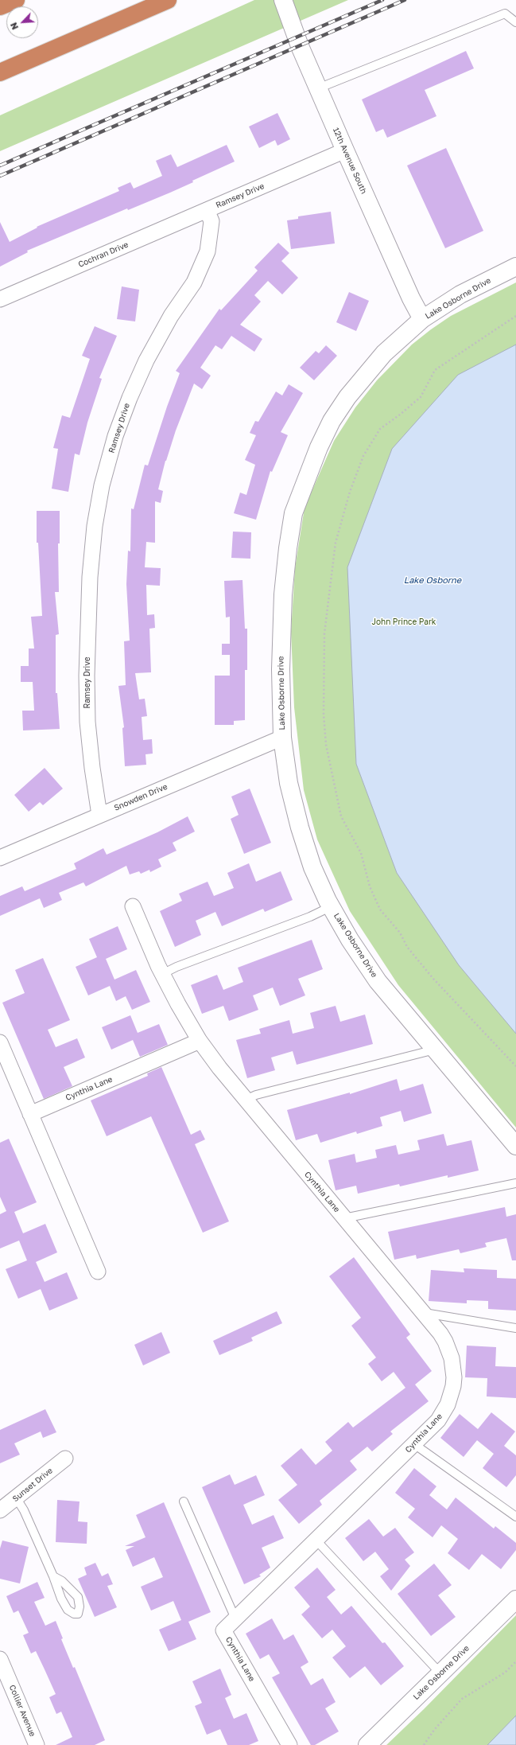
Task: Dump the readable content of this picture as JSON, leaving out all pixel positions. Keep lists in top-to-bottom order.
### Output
{
  "streets": {
    "street": [
      "12th Avenue South",
      "Ramsey Drive",
      "Cochran Drive",
      "Lake Osborne Drive",
      "Snowden Drive",
      "Cynthia Lane",
      "Sunset Drive",
      "Collier Avenue"
    ]
  },
  "crossings": [
    ["12th Avenue South", "Ramsey Drive"],
    ["12th Avenue South", "Lake Osborne Drive"],
    ["Ramsey Drive", "Cochran Drive"],
    ["Ramsey Drive", "Snowden Drive"],
    ["Lake Osborne Drive", "Snowden Drive"]
  ],
  "water": ["Lake Osborne"],
  "parks": ["John Prince Park"],
  "north": "bottom left"
}
